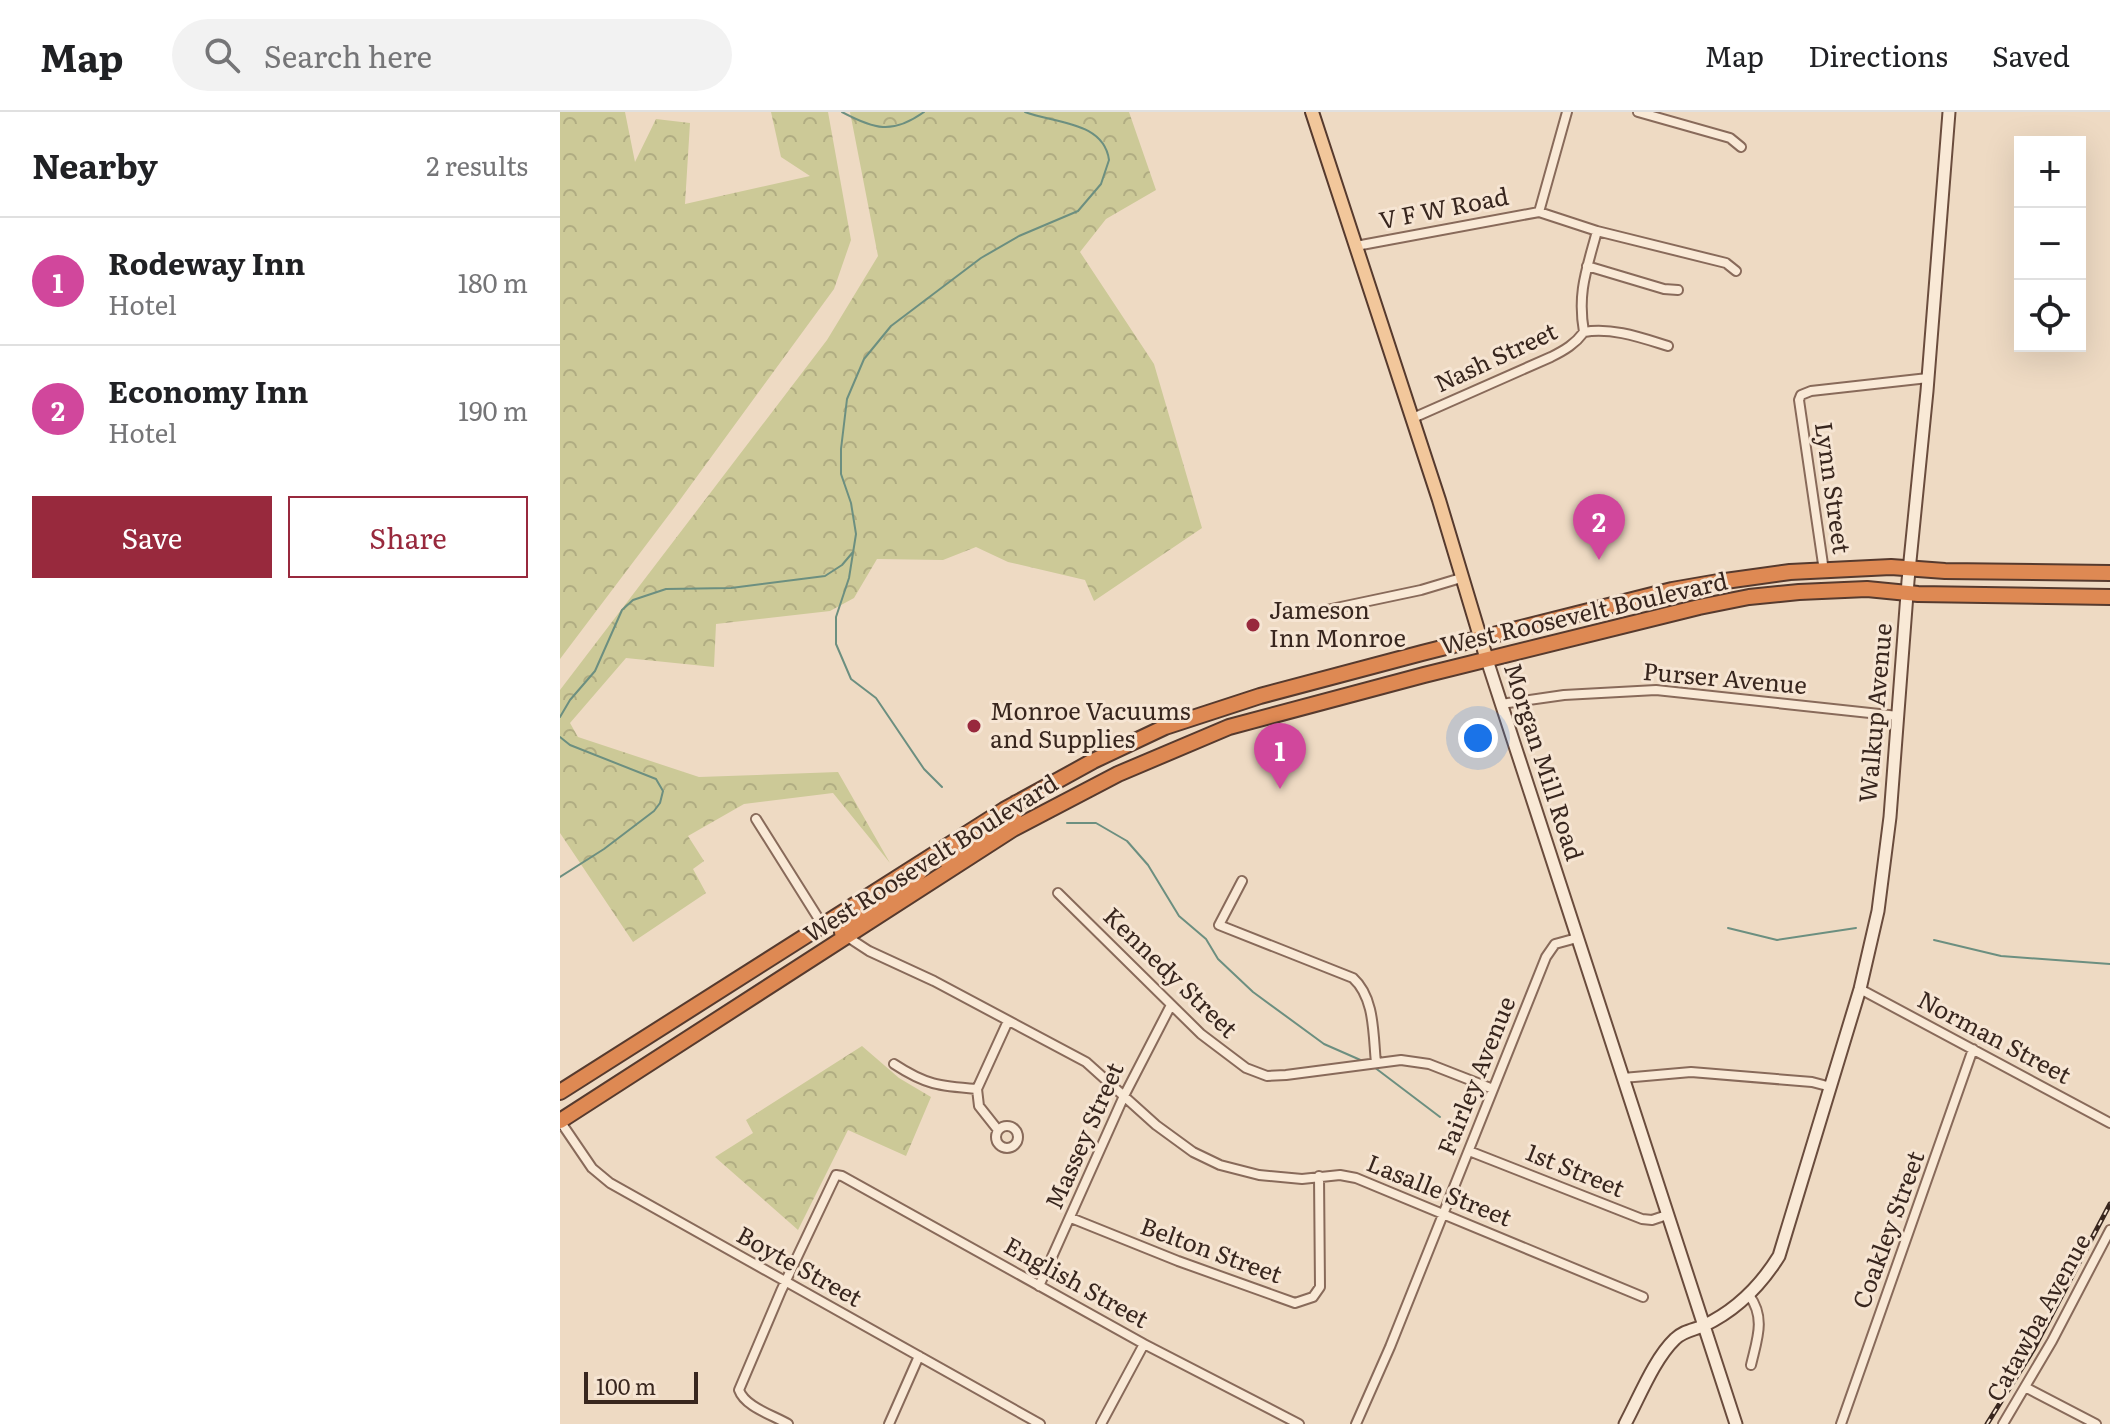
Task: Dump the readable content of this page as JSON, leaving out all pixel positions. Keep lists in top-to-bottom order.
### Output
{
  "streets": {
    "highway": ["West Roosevelt Boulevard"],
    "main road": ["Morgan Mill Road"],
    "street": [
      "V F W Road",
      "Nash Street",
      "Lynn Street",
      "Purser Avenue",
      "Walkup Avenue",
      "Kennedy Street",
      "Norman Street",
      "Fairley Avenue",
      "Massey Street",
      "1st Street",
      "Lasalle Street",
      "Coakley Street",
      "Belton Street",
      "Boyte Street",
      "English Street",
      "Catawba Avenue"
    ]
  },
  "crossings": [
    ["V F W Road", "Morgan Mill Road"],
    ["Nash Street", "Morgan Mill Road"],
    ["Lynn Street", "West Roosevelt Boulevard"],
    ["Lynn Street", "Walkup Avenue"],
    ["West Roosevelt Boulevard", "Walkup Avenue"],
    ["West Roosevelt Boulevard", "Morgan Mill Road"],
    ["West Roosevelt Boulevard", "Lasalle Street"],
    ["West Roosevelt Boulevard", "Boyte Street"],
    ["Purser Avenue", "Walkup Avenue"],
    ["Purser Avenue", "Morgan Mill Road"],
    ["Walkup Avenue", "Morgan Mill Road"],
    ["Walkup Avenue", "Norman Street"],
    ["Morgan Mill Road", "Fairley Avenue"],
    ["Morgan Mill Road", "1st Street"],
    ["Kennedy Street", "Fairley Avenue"],
    ["Kennedy Street", "Massey Street"],
    ["Norman Street", "Coakley Street"],
    ["Fairley Avenue", "1st Street"],
    ["Fairley Avenue", "Lasalle Street"],
    ["Massey Street", "Lasalle Street"],
    ["Massey Street", "Belton Street"],
    ["Massey Street", "English Street"],
    ["Lasalle Street", "Belton Street"],
    ["Boyte Street", "English Street"]
  ],
  "places": ["Jameson Inn Monroe", "Monroe Vacuums and Supplies"],
  "scale_bar": "100 m",
  "page": {
    "header": "Map",
    "search": "Search here",
    "nav": ["Map", "Directions", "Saved"],
    "heading": ["Nearby", "2 results"],
    "map_buttons": ["+", "−"],
    "list": [
      {
        "mark": "1",
        "name": "Rodeway Inn",
        "note": "Hotel",
        "value": "180 m"
      },
      {
        "mark": "2",
        "name": "Economy Inn",
        "note": "Hotel",
        "value": "190 m"
      }
    ],
    "buttons": ["Save", "Share"],
    "pins": ["2", "1"],
    "scale": "100 m"
  }
}
